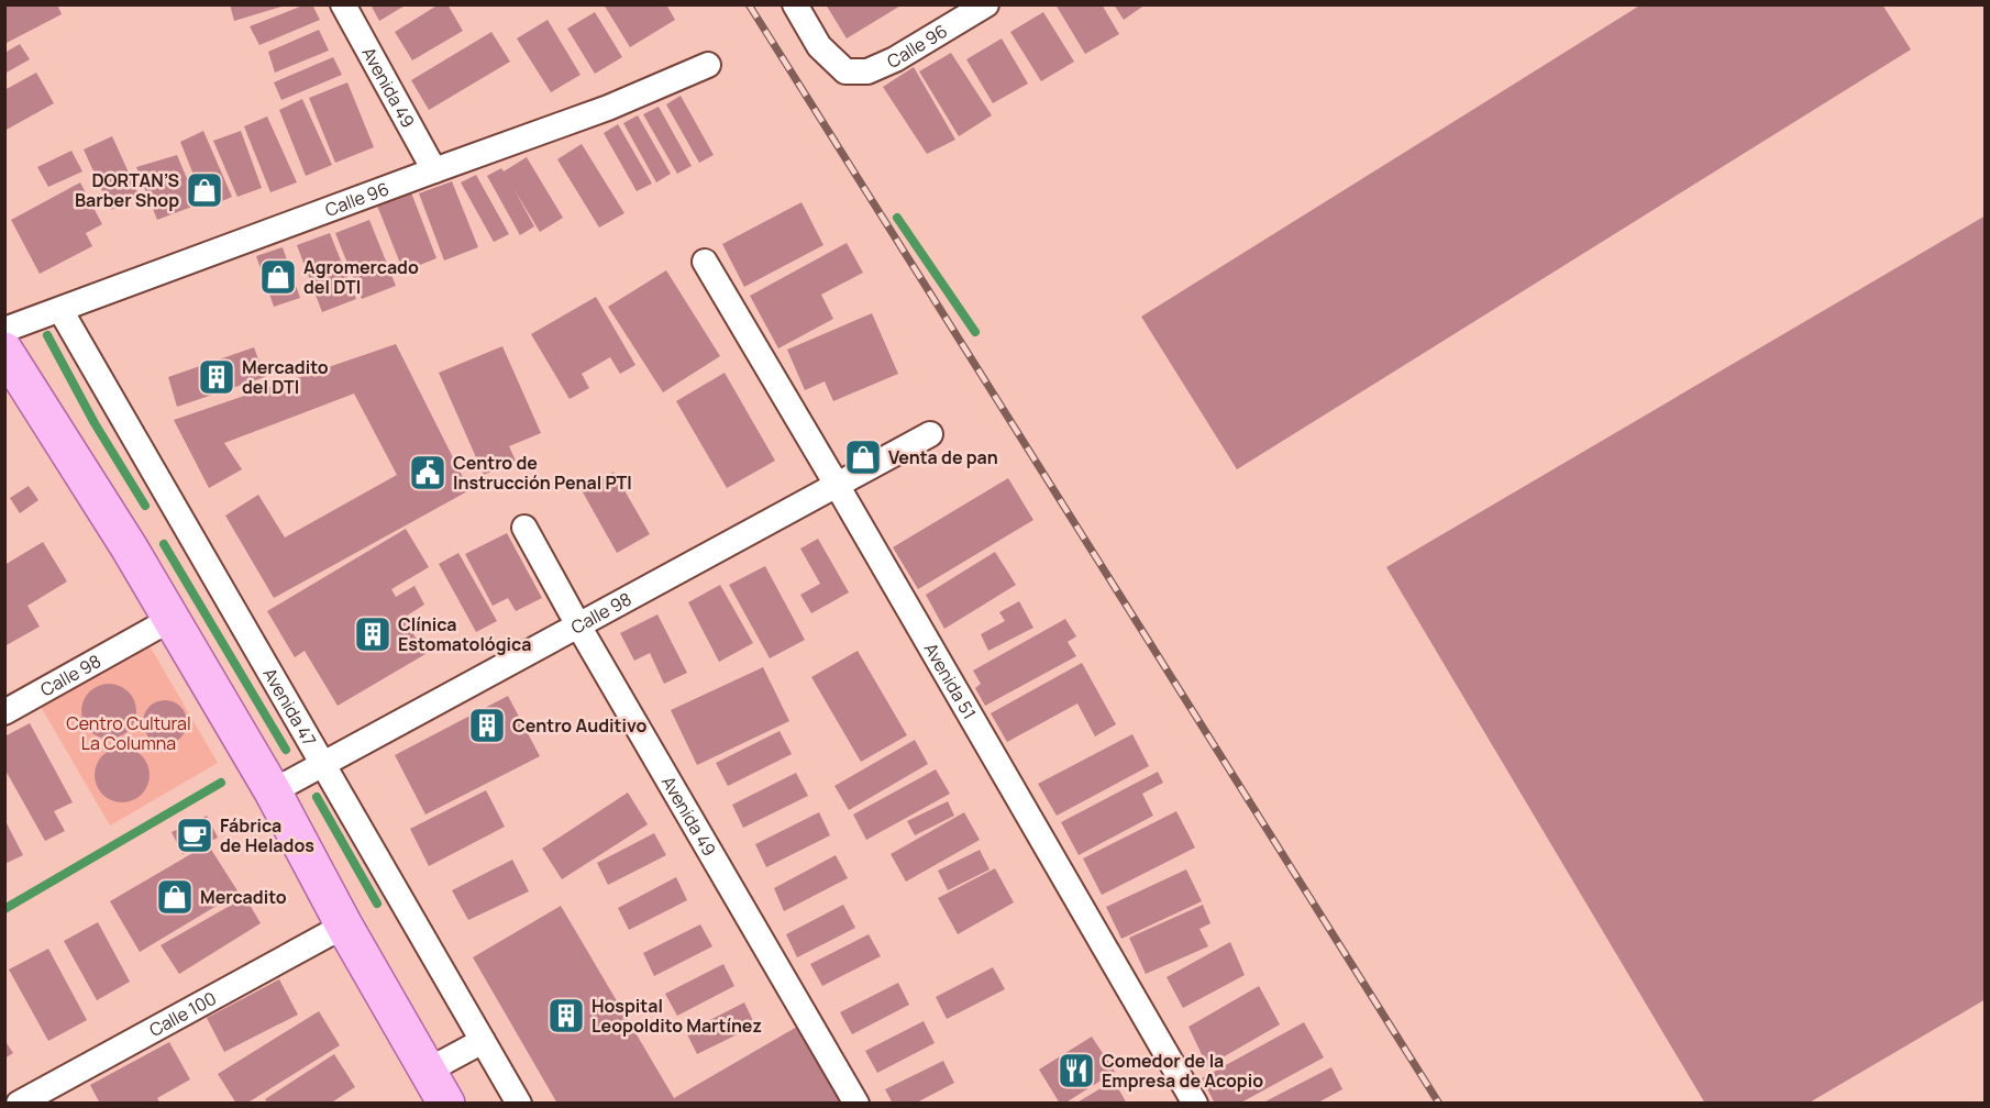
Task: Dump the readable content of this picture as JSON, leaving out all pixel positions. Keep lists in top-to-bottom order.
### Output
{
  "streets": {
    "street": [
      "Calle 96",
      "Avenida 49",
      "Calle 98",
      "Avenida 51",
      "Avenida 47",
      "Calle 100"
    ]
  },
  "crossings": [
    ["Calle 96", "Avenida 49"],
    ["Calle 96", "Avenida 47"],
    ["Avenida 49", "Calle 98"],
    ["Calle 98", "Avenida 51"],
    ["Calle 98", "Avenida 47"]
  ],
  "parks": ["Centro Cultural La Columna"],
  "places": {
    "shop": [
      "DORTAN’S Barber Shop",
      "Agromercado del DTI",
      "Venta de pan",
      "Mercadito"
    ],
    "building": [
      "Mercadito del DTI",
      "Clínica Estomatológica",
      "Centro Auditivo",
      "Hospital Leopoldito Martínez"
    ],
    "public building": ["Centro de Instrucción Penal PTI"],
    "cafe": ["Fábrica de Helados"],
    "restaurant": ["Comedor de la Empresa de Acopio"]
  }
}
